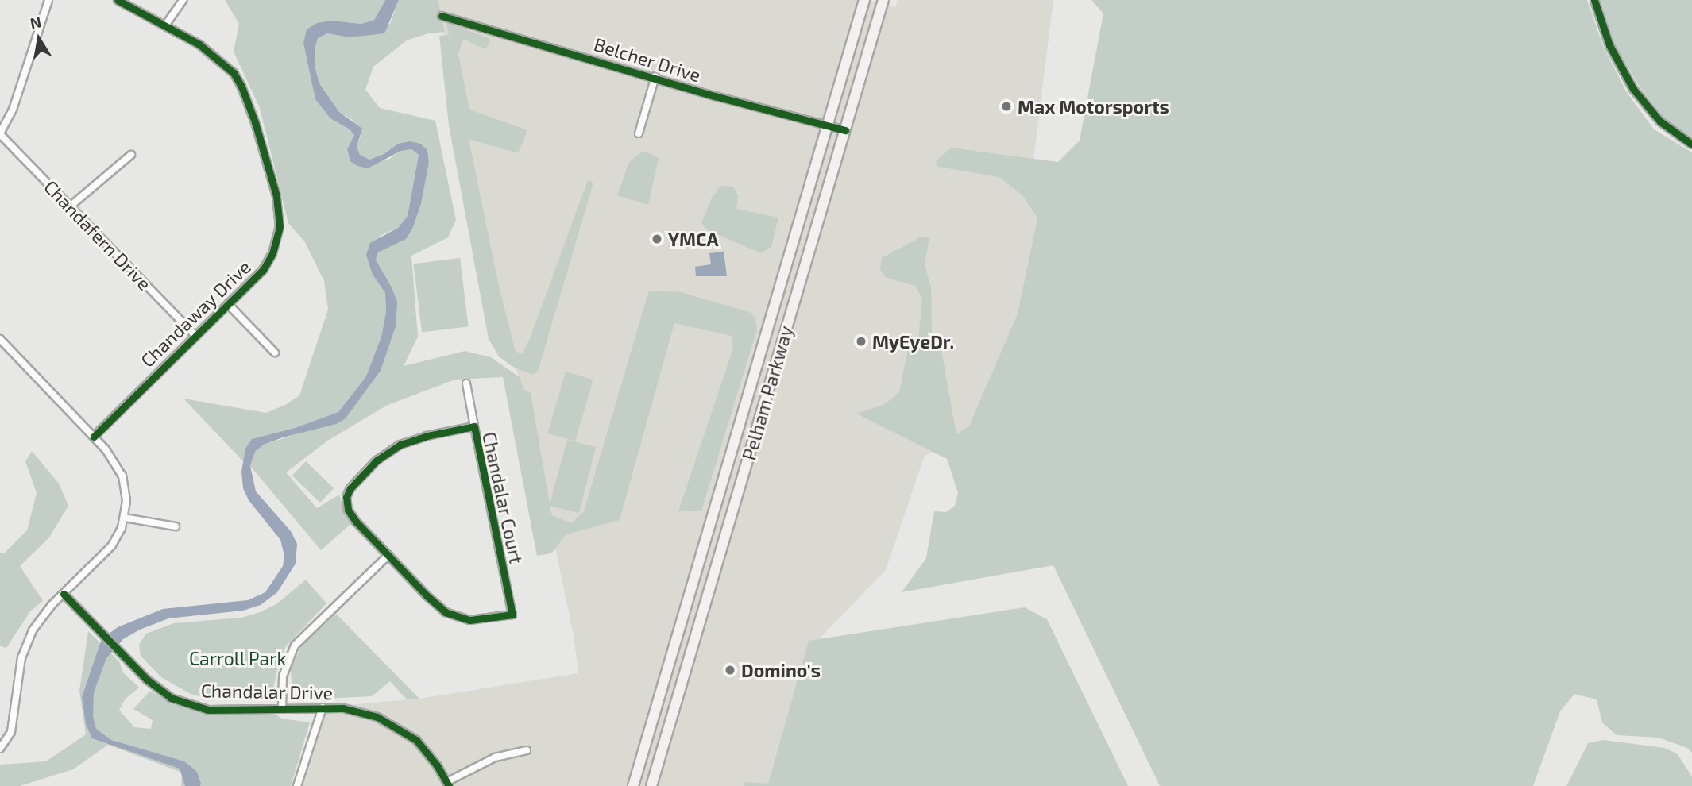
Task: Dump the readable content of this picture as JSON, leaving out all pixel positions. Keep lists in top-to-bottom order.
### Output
{
  "streets": {
    "main road": ["Pelham Parkway"],
    "street": [
      "Belcher Drive",
      "Chandafern Drive",
      "Chandaway Drive",
      "Chandalar Court",
      "Chandalar Drive"
    ]
  },
  "crossings": [
    ["Belcher Drive", "Pelham Parkway"],
    ["Chandafern Drive", "Chandaway Drive"]
  ],
  "parks": ["Carroll Park"],
  "places": [
    "Max Motorsports",
    "YMCA",
    "MyEyeDr.",
    "Domino's"
  ],
  "north": "top"
}
